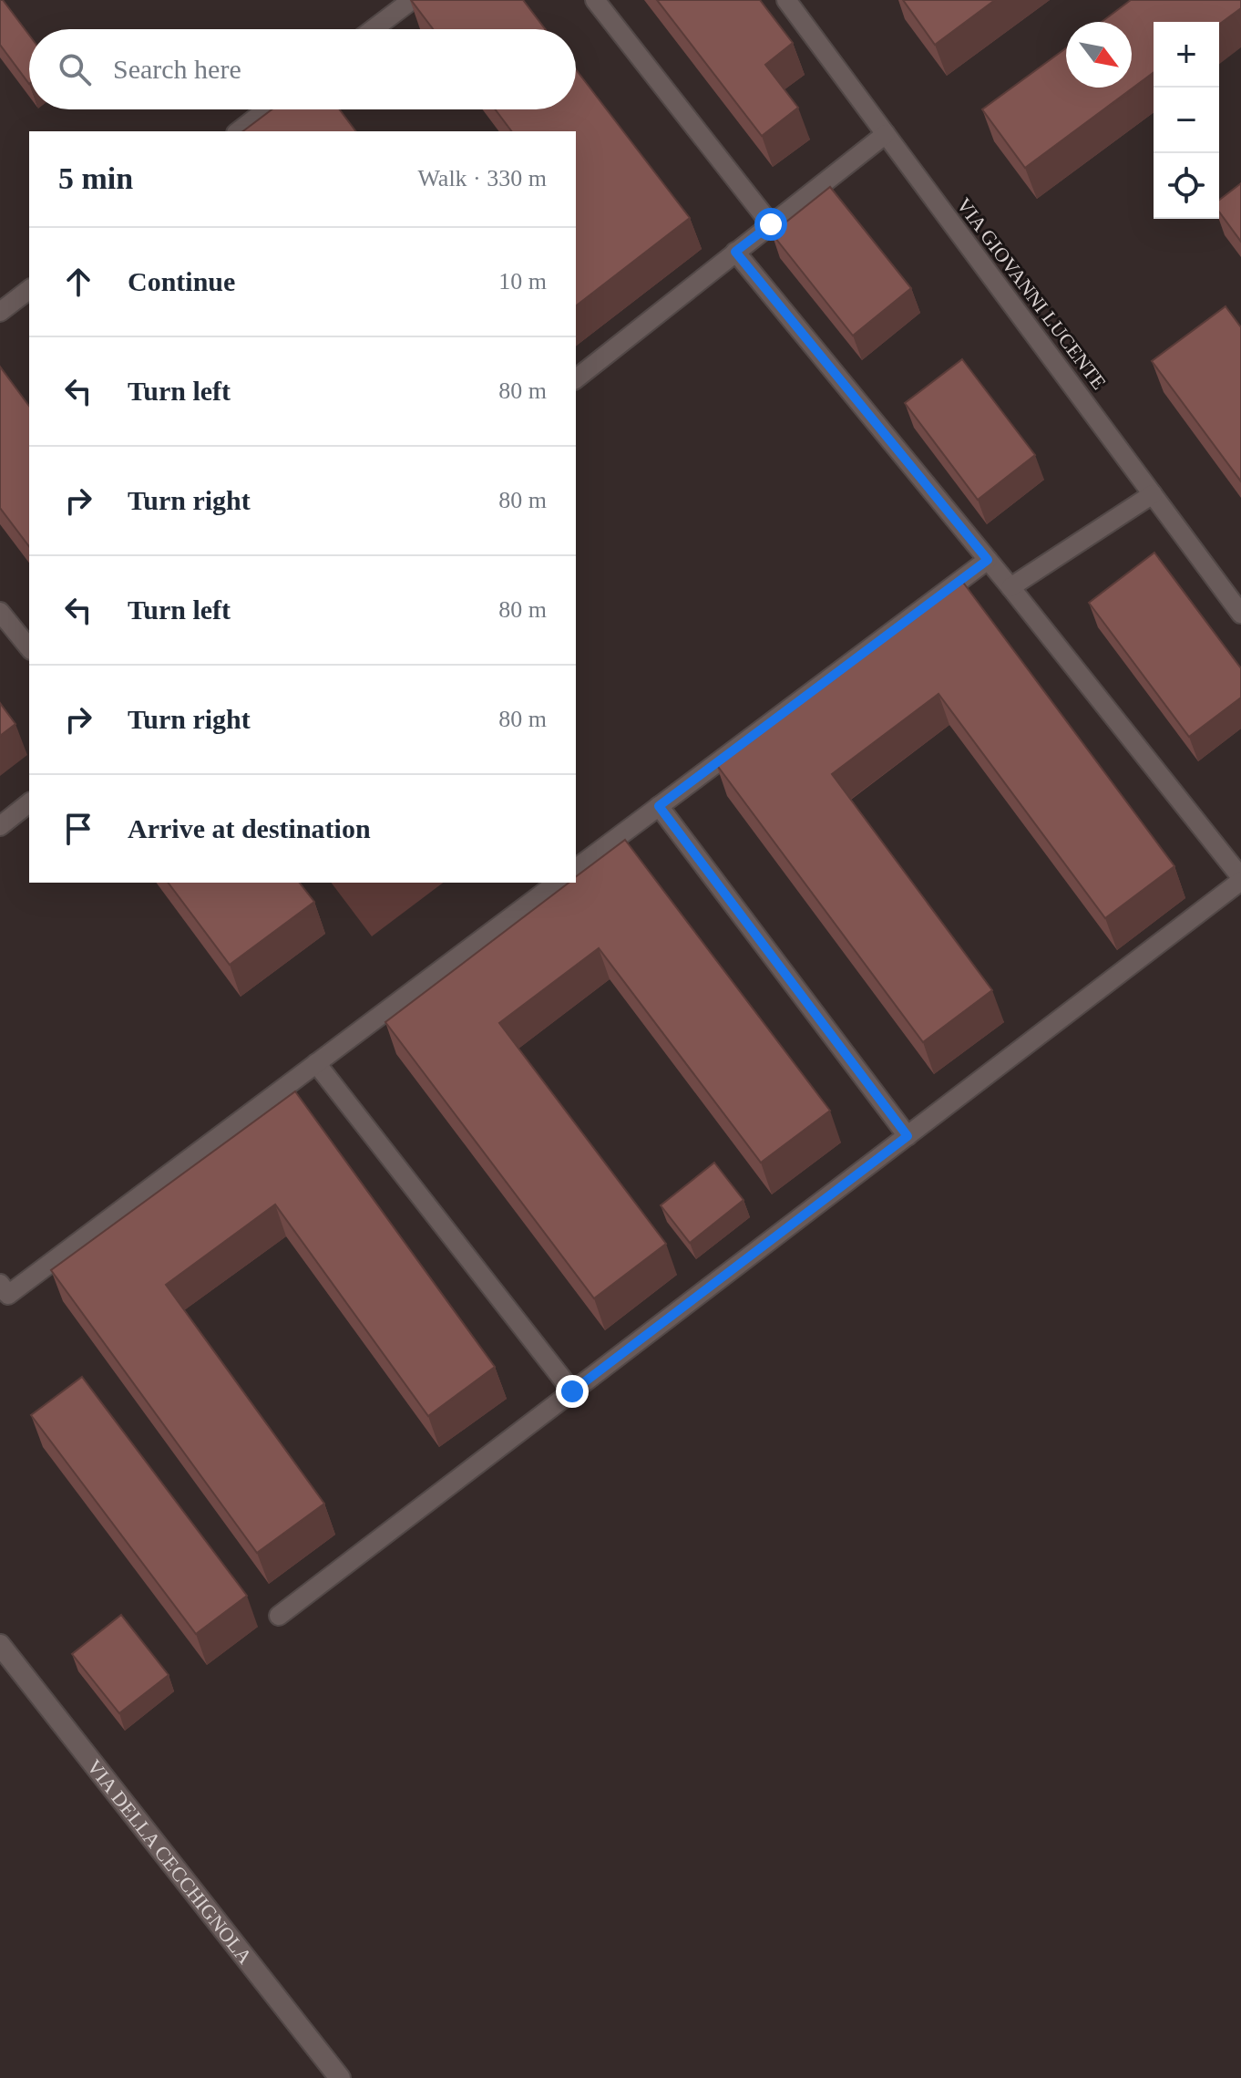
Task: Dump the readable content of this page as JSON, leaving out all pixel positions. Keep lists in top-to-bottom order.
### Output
{
  "streets": {
    "street": ["VIA DELLA CECCHIGNOLA"],
    "lane": ["VIA GIOVANNI LUCENTE"]
  },
  "north": "bottom right",
  "page": {
    "map_buttons": ["+", "−"],
    "search": "Search here",
    "heading": ["5 min", "Walk · 330 m"],
    "list": [
      ["Continue", "10 m"],
      ["Turn left", "80 m"],
      ["Turn right", "80 m"],
      ["Turn left", "80 m"],
      ["Turn right", "80 m"],
      "Arrive at destination"
    ]
  }
}
